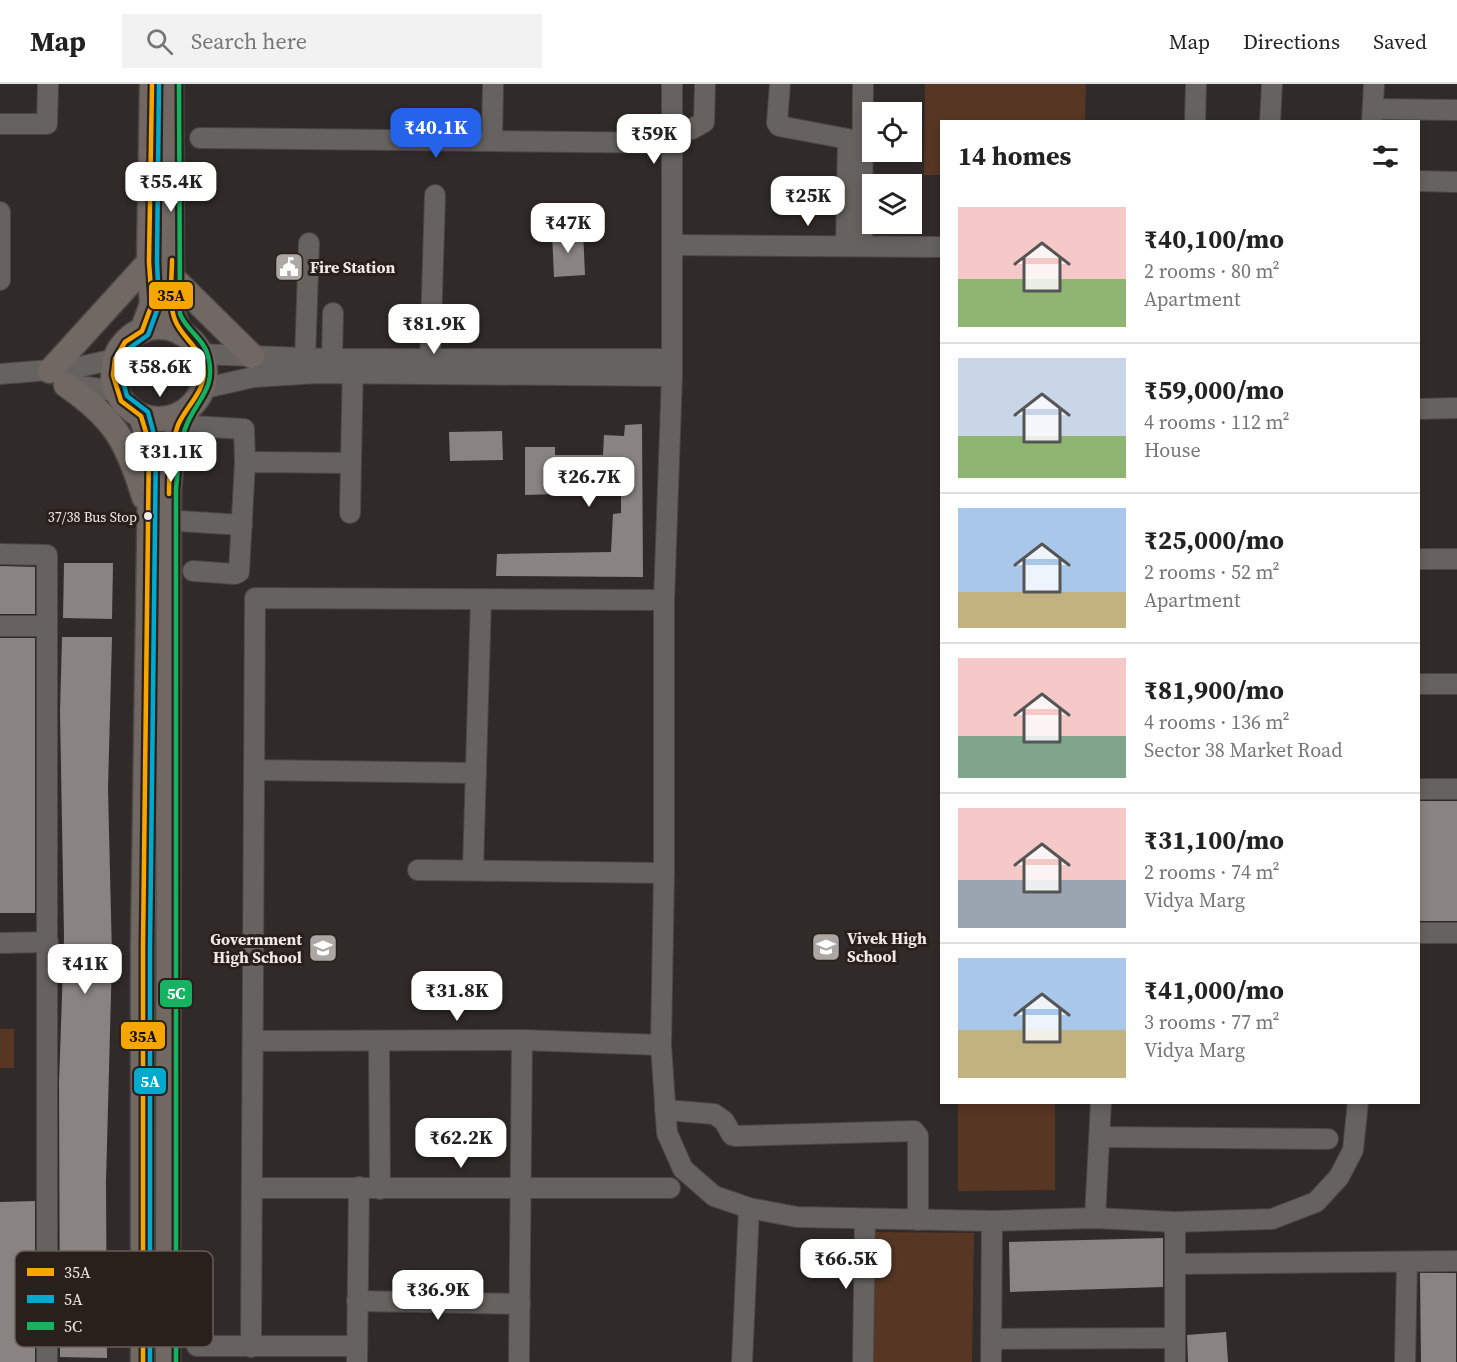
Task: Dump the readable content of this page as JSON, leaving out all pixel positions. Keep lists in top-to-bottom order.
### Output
{
  "places": {
    "public building": ["Fire Station"],
    "other": ["37/38 Bus Stop"],
    "school or university": ["Vivek High School", "Government High School"]
  },
  "lines": ["transit line 35A", "transit line 5A", "transit line 5C"],
  "legend": ["35A", "5A", "5C"],
  "page": {
    "header": "Map",
    "search": "Search here",
    "nav": ["Map", "Directions", "Saved"],
    "price": [
      "₹40.1K",
      "₹59K",
      "₹55.4K",
      "₹25K",
      "₹47K",
      "₹81.9K",
      "₹58.6K",
      "₹31.1K",
      "₹26.7K",
      "₹41K",
      "₹31.8K",
      "₹62.2K",
      "₹66.5K",
      "₹36.9K"
    ],
    "heading": "14 homes",
    "list": [
      {
        "name": "₹40,100/mo",
        "note": "2 rooms · 80 m² · Apartment"
      },
      {
        "name": "₹59,000/mo",
        "note": "4 rooms · 112 m² · House"
      },
      {
        "name": "₹25,000/mo",
        "note": "2 rooms · 52 m² · Apartment"
      },
      {
        "name": "₹81,900/mo",
        "note": "4 rooms · 136 m² · Sector 38 Market Road"
      },
      {
        "name": "₹31,100/mo",
        "note": "2 rooms · 74 m² · Vidya Marg"
      },
      {
        "name": "₹41,000/mo",
        "note": "3 rooms · 77 m² · Vidya Marg"
      }
    ]
  }
}
